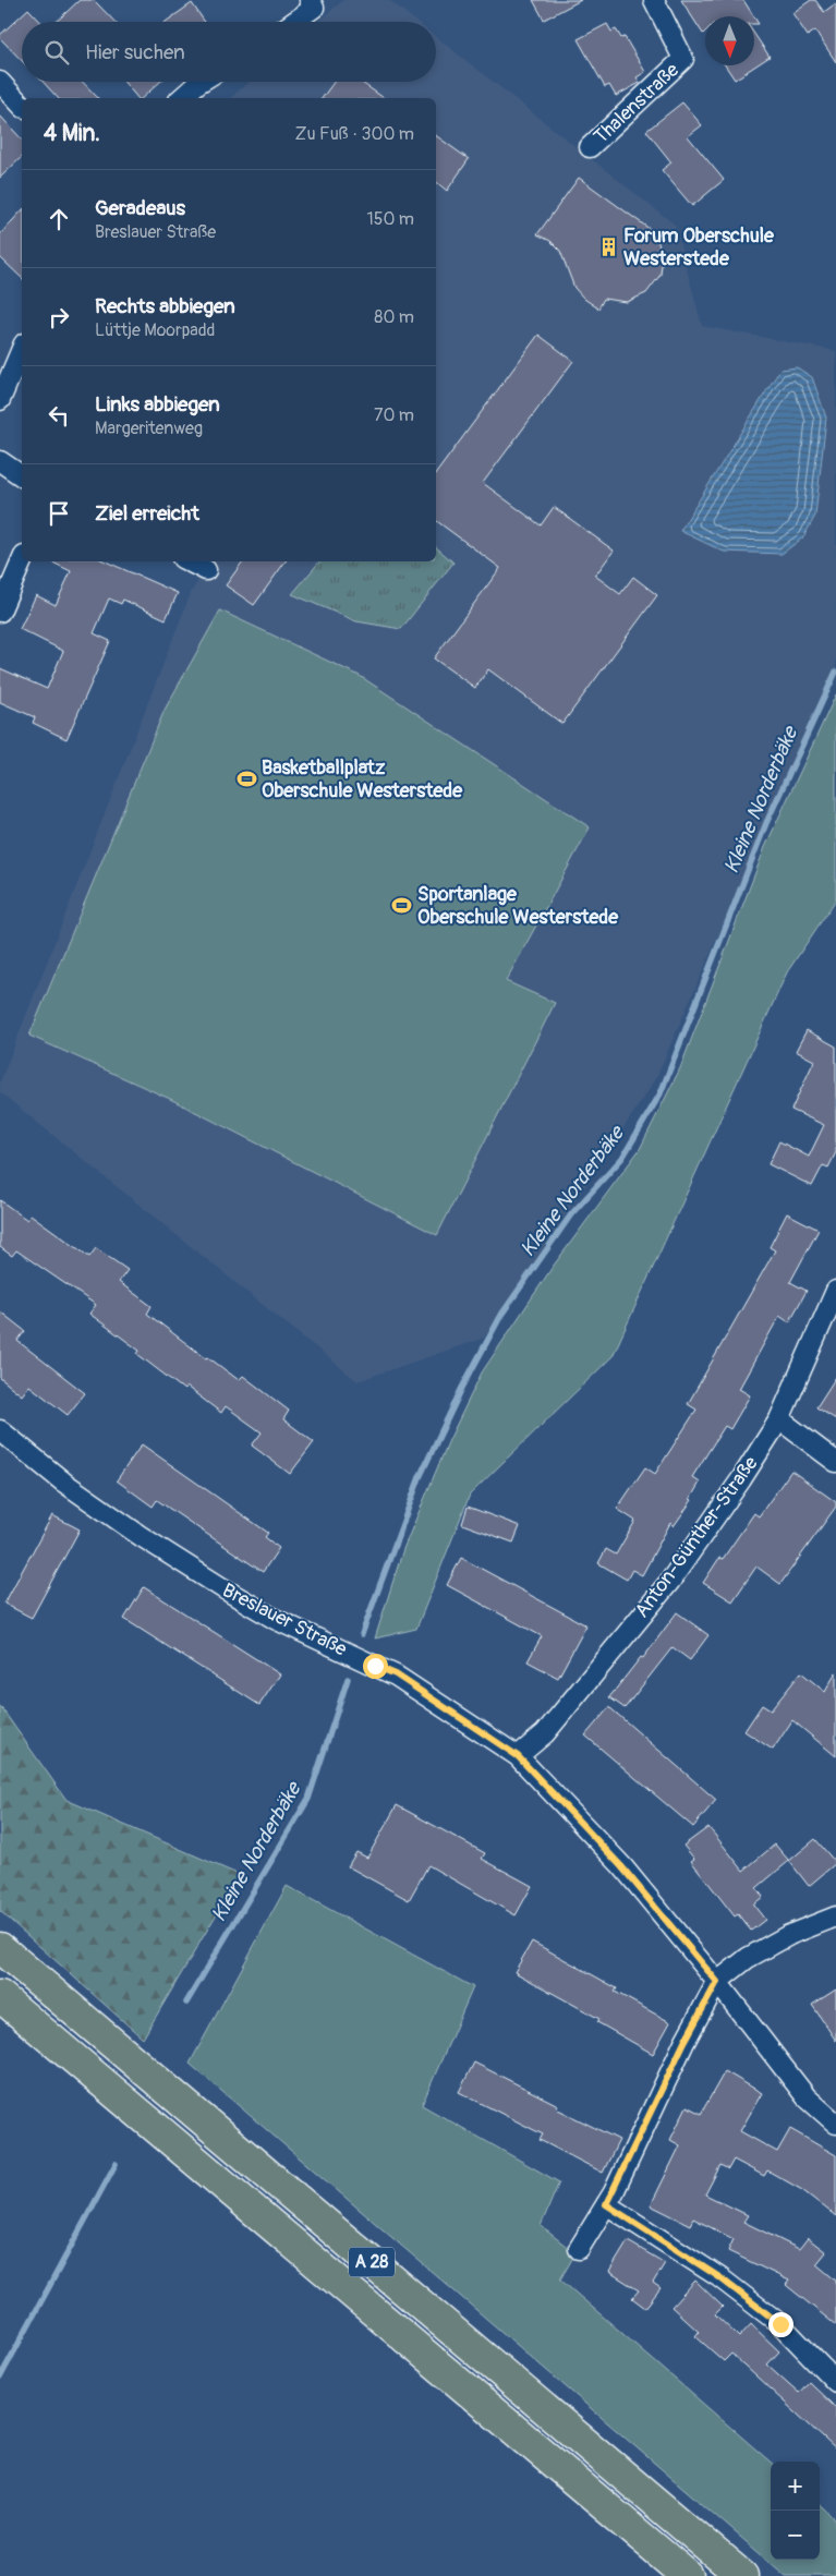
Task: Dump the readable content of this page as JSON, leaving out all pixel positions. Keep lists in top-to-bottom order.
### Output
{
  "streets": {
    "highway": ["A 28"],
    "street": ["Thalenstraße", "Anton-Günther-Straße", "Breslauer Straße"]
  },
  "crossings": [
    ["Anton-Günther-Straße", "Breslauer Straße"]
  ],
  "water": ["Kleine Norderbäke"],
  "places": {
    "building": ["Forum Oberschule Westerstede"],
    "sports": ["Basketballplatz Oberschule Westerstede", "Sportanlage Oberschule Westerstede"]
  },
  "north": "bottom",
  "page": {
    "search": "Hier suchen",
    "heading": ["4 Min.", "Zu Fuß · 300 m"],
    "list": [
      ["Geradeaus", "Breslauer Straße", "150 m"],
      ["Rechts abbiegen", "Lüttje Moorpadd", "80 m"],
      ["Links abbiegen", "Margeritenweg", "70 m"],
      "Ziel erreicht"
    ],
    "map_buttons": ["+", "−"]
  }
}
